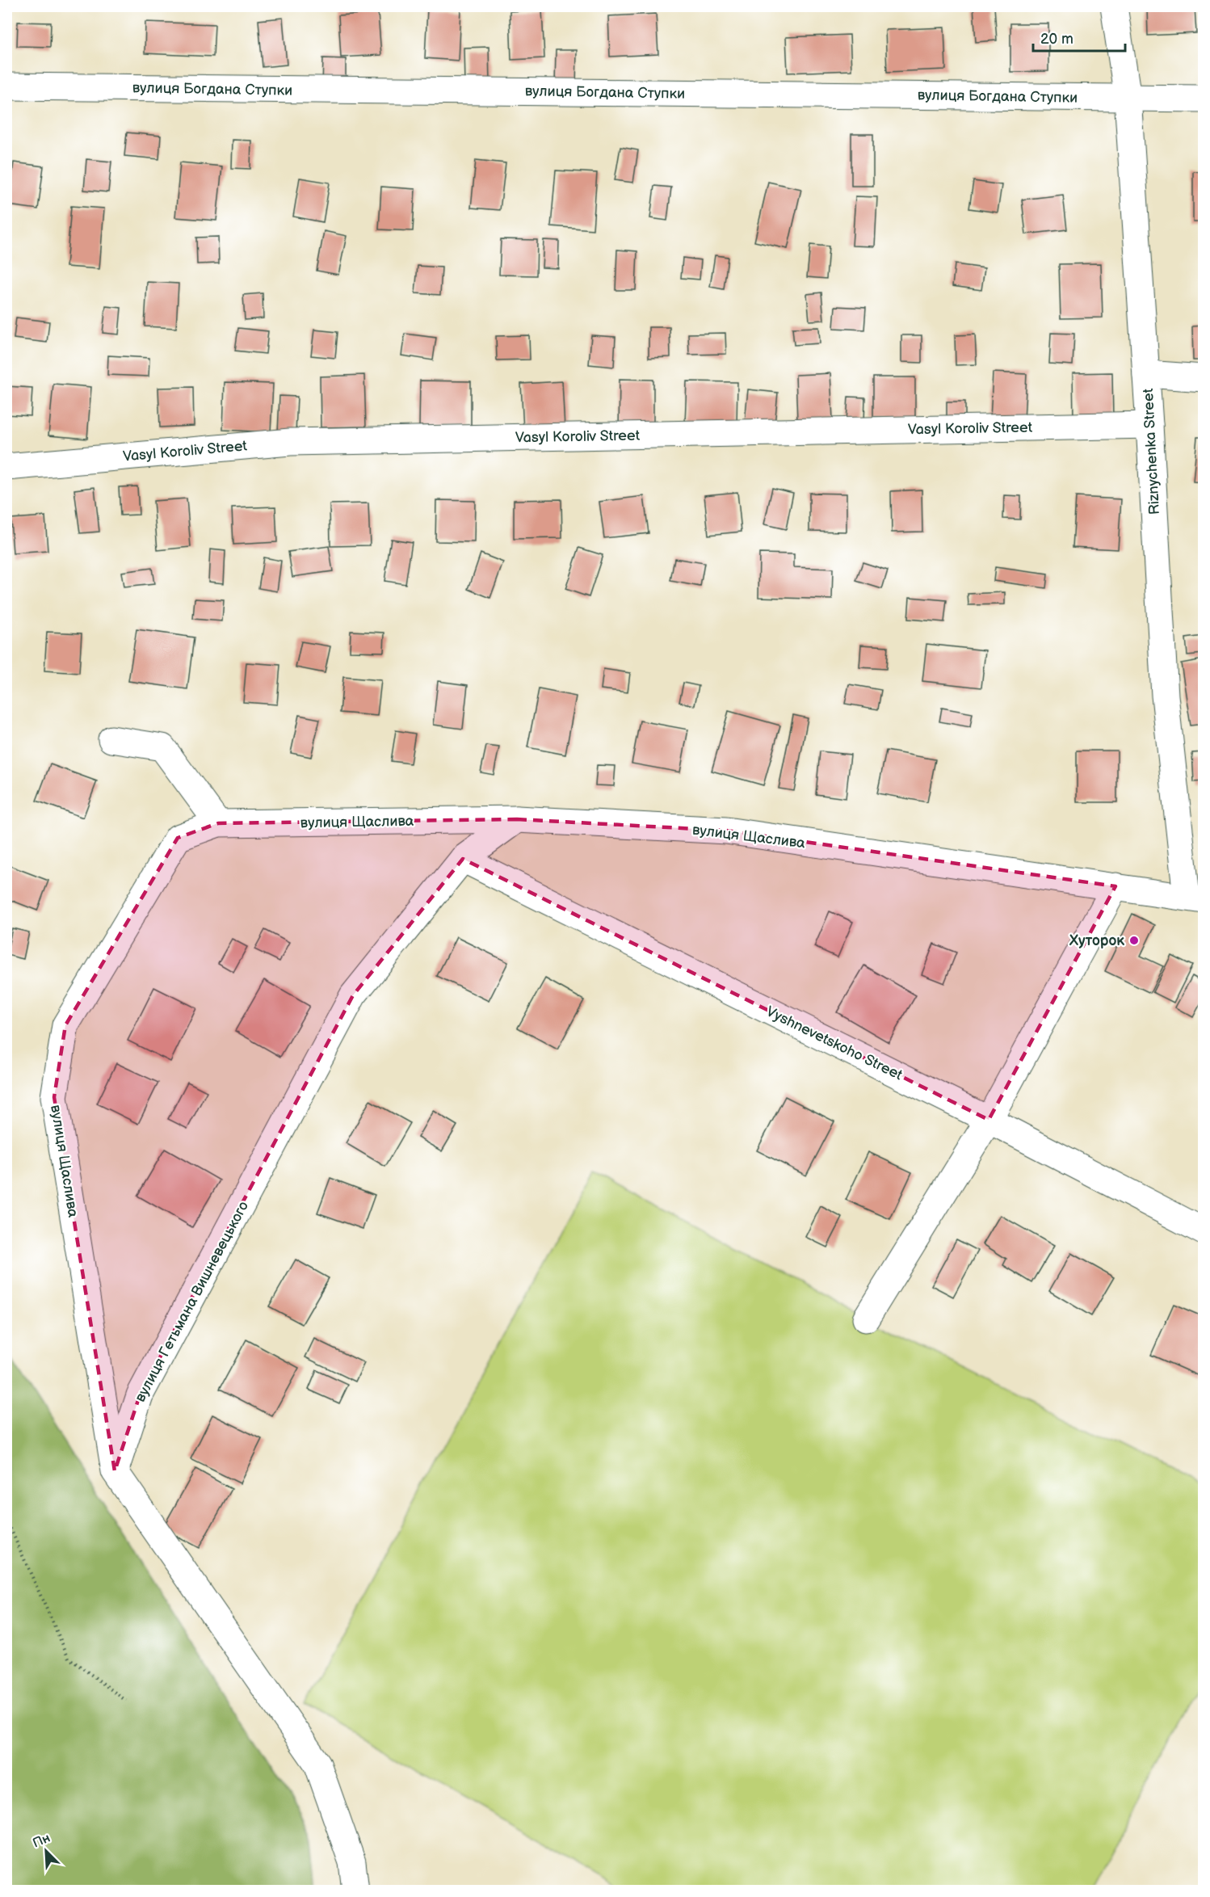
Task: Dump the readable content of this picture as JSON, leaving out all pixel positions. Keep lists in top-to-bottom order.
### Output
{
  "streets": {
    "street": [
      "вулиця Богдана Ступки",
      "Vasyl Koroliv Street",
      "Riznychenka Street",
      "вулиця Щаслива",
      "Vyshnevetskoho Street",
      "вулиця Гетьмана Вишневецького"
    ]
  },
  "crossings": [
    ["вулиця Богдана Ступки", "Riznychenka Street"],
    ["Vasyl Koroliv Street", "Riznychenka Street"],
    ["Riznychenka Street", "вулиця Щаслива"],
    ["вулиця Щаслива", "вулиця Гетьмана Вишневецького"],
    ["Vyshnevetskoho Street", "вулиця Гетьмана Вишневецького"]
  ],
  "places": ["Хуторок"],
  "scale_bar": "20 m",
  "north": "top left"
}
